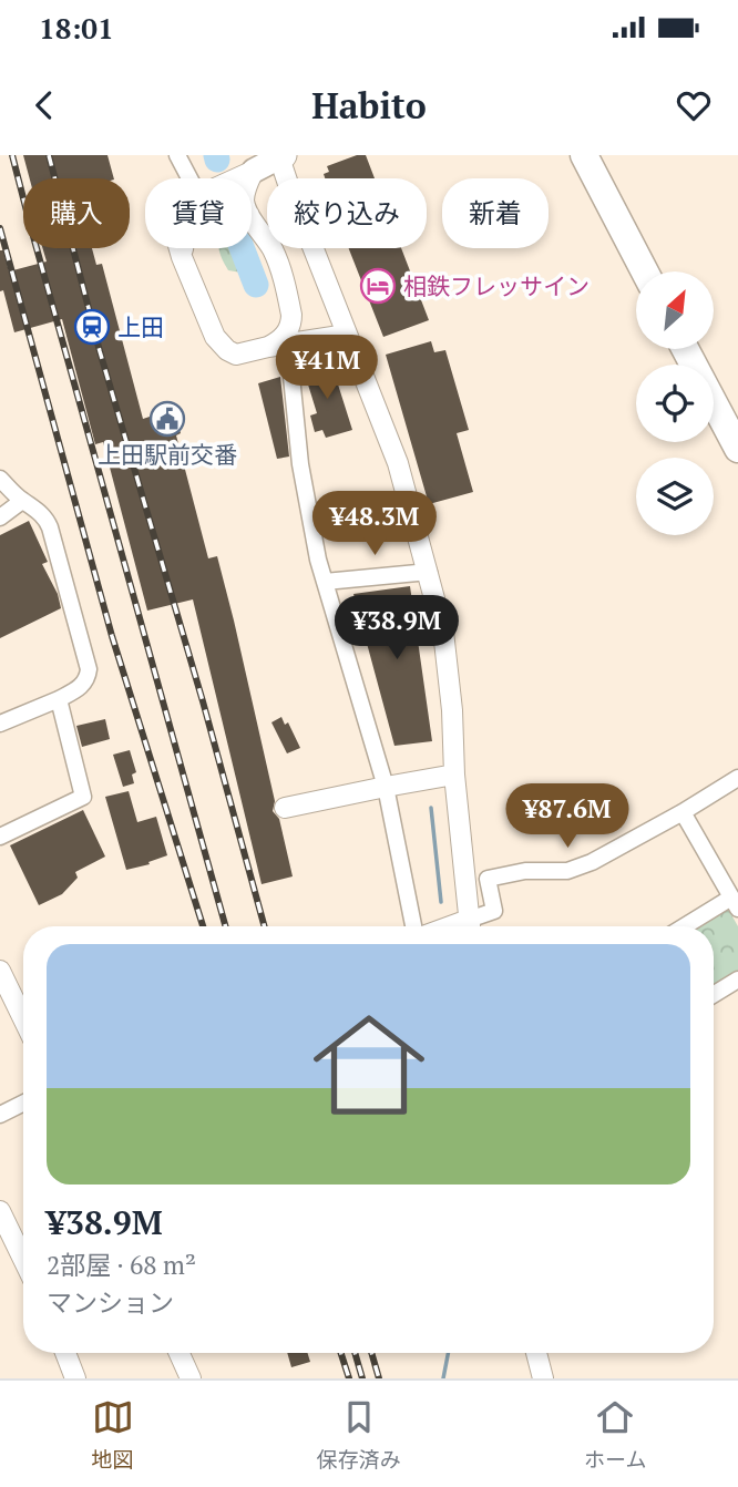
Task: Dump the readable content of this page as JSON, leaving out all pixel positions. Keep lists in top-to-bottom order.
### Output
{
  "places": {
    "hotel": ["相鉄フレッサイン"],
    "station": ["上田"],
    "public building": ["上田駅前交番"]
  },
  "north": "top right",
  "page": {
    "status": "18:01",
    "header": "Habito",
    "chip": [
      "購入",
      "賃貸",
      "絞り込み",
      "新着"
    ],
    "price": [
      "¥41M",
      "¥48.3M",
      "¥38.9M",
      "¥87.6M"
    ],
    "list": [
      {
        "name": "¥38.9M",
        "note": "2部屋 · 68 m² · マンション"
      }
    ],
    "tabs": ["地図", "保存済み", "ホーム"]
  }
}
